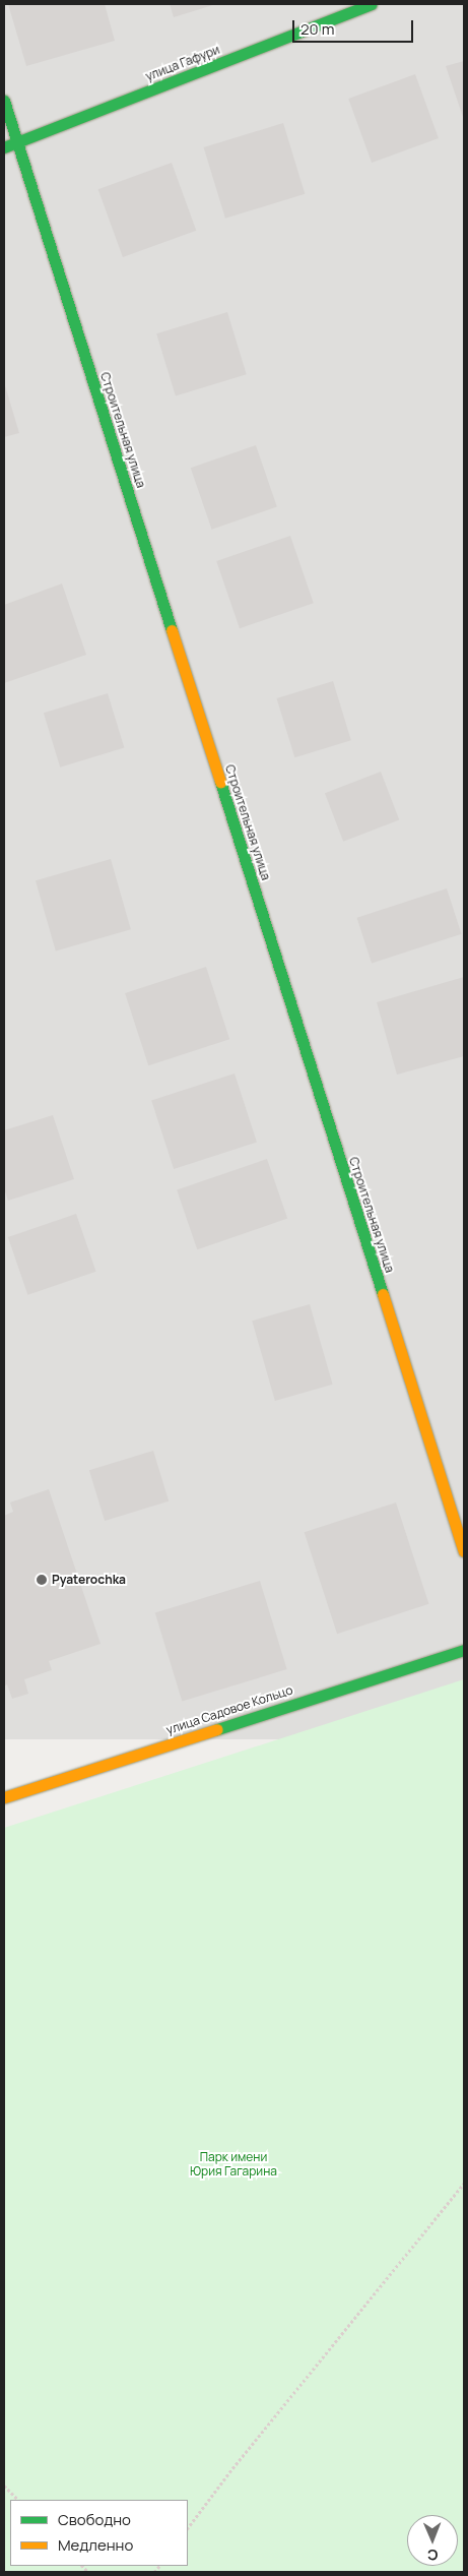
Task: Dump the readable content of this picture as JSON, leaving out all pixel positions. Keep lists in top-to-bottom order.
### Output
{
  "streets": {
    "street": ["улица Гафури", "Строительная улица", "улица Садовое Кольцо"]
  },
  "crossings": [
    ["улица Гафури", "Строительная улица"]
  ],
  "parks": ["Парк имени Юрия Гагарина"],
  "places": ["Pyaterochka"],
  "legend": ["Свободно", "Медленно"],
  "scale_bar": "20 m",
  "north": "bottom"
}
